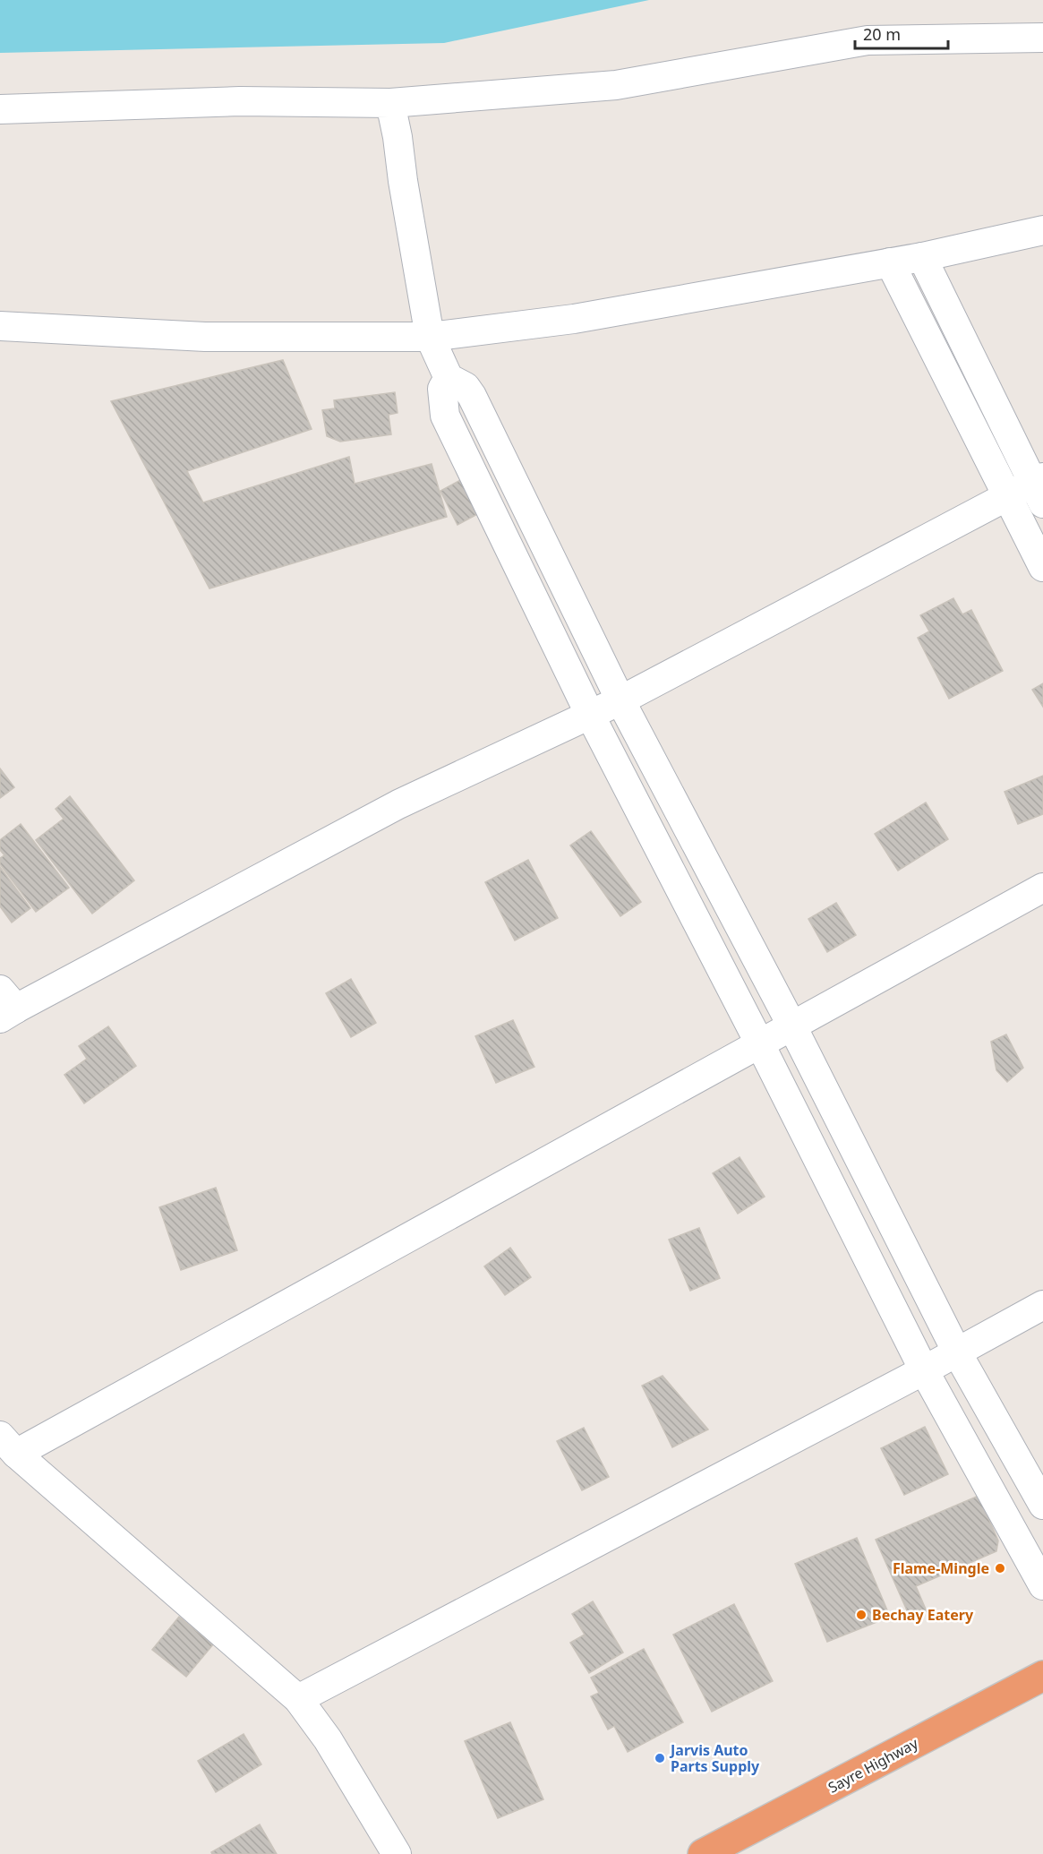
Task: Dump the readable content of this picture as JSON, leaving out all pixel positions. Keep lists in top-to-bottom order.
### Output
{
  "streets": {
    "highway": ["Sayre Highway"]
  },
  "places": ["Flame-Mingle", "Bechay Eatery", "Jarvis Auto Parts Supply"],
  "scale_bar": "20 m"
}
